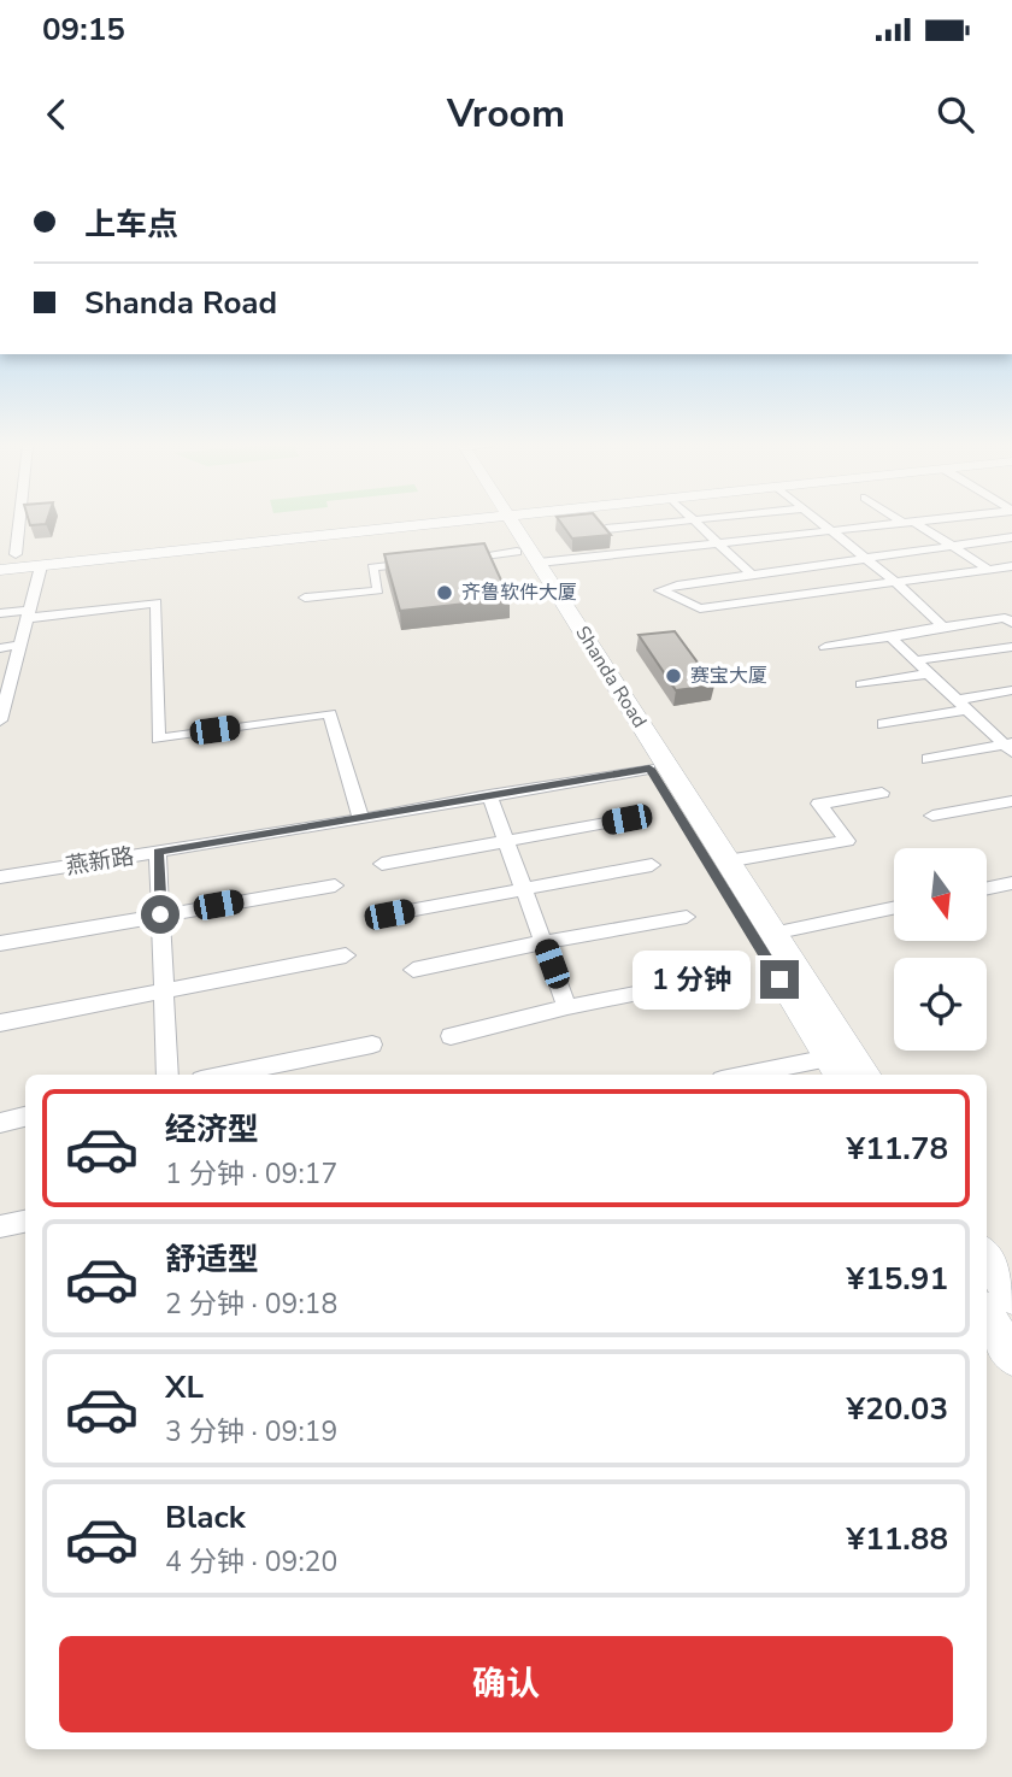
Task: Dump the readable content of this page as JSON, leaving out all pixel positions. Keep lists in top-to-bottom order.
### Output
{
  "streets": {
    "main road": ["Shanda Road"],
    "street": ["燕新路"]
  },
  "crossings": [
    ["Shanda Road", "燕新路"]
  ],
  "places": ["齐鲁软件大厦", "赛宝大厦"],
  "north": "bottom",
  "page": {
    "status": "09:15",
    "header": "Vroom",
    "banner": ["上车点", "Shanda Road"],
    "bubble": "1 分钟",
    "list": [
      {
        "name": "经济型",
        "note": "1 分钟 · 09:17",
        "value": "¥11.78"
      },
      {
        "name": "舒适型",
        "note": "2 分钟 · 09:18",
        "value": "¥15.91"
      },
      {
        "name": "XL",
        "note": "3 分钟 · 09:19",
        "value": "¥20.03"
      },
      {
        "name": "Black",
        "note": "4 分钟 · 09:20",
        "value": "¥11.88"
      }
    ],
    "buttons": "确认"
  }
}
